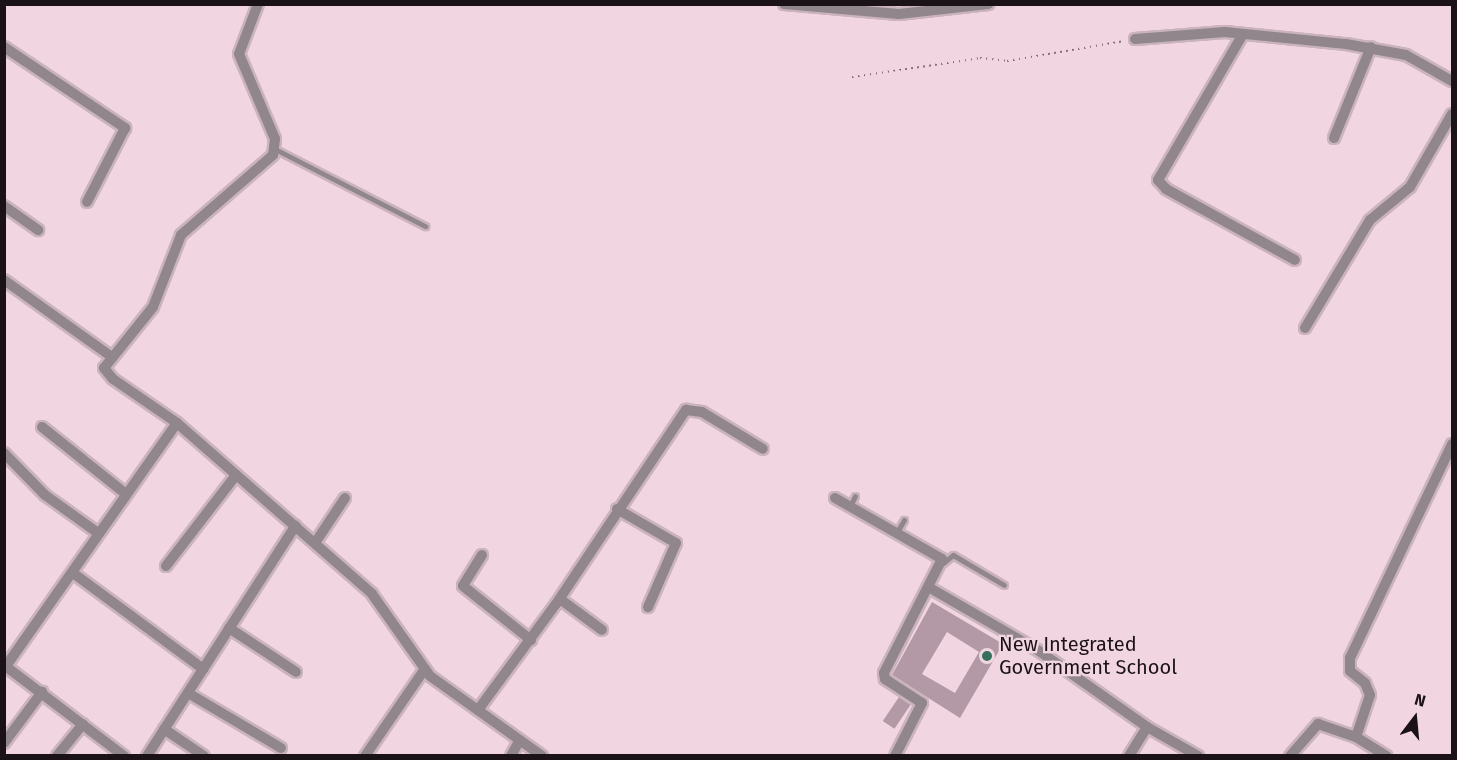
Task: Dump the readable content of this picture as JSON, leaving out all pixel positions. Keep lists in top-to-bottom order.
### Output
{
  "places": ["New Integrated Government School"],
  "north": "top"
}
